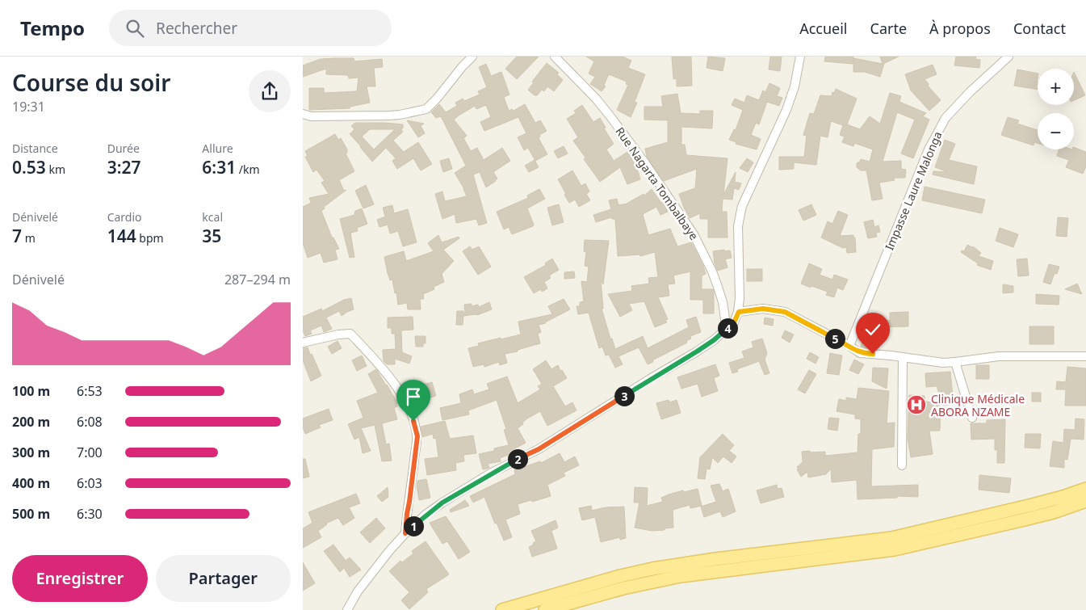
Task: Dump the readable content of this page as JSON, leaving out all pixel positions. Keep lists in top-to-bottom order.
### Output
{
  "streets": {
    "street": ["Rue Nagarta Tombalbaye", "Impasse Laure Malonga"]
  },
  "places": {
    "hospital": ["Clinique Médicale ABORA NZAME"]
  },
  "page": {
    "header": "Tempo",
    "search": "Rechercher",
    "nav": [
      "Accueil",
      "Carte",
      "À propos",
      "Contact"
    ],
    "heading": ["Course du soir", "19:31"],
    "map_buttons": ["+", "−"],
    "stats": [
      ["Distance", "0.53 km"],
      ["Durée", "3:27"],
      ["Allure", "6:31 /km"],
      ["Dénivelé", "7 m"],
      ["Cardio", "144 bpm"],
      ["kcal", "35"]
    ],
    "chart": ["Dénivelé", "287–294 m"],
    "pins": [
      "4",
      "5",
      "3",
      "2",
      "1"
    ],
    "list": [
      {
        "name": "100 m",
        "note": "6:53"
      },
      {
        "name": "200 m",
        "note": "6:08"
      },
      {
        "name": "300 m",
        "note": "7:00"
      },
      {
        "name": "400 m",
        "note": "6:03"
      },
      {
        "name": "500 m",
        "note": "6:30"
      }
    ],
    "buttons": ["Enregistrer", "Partager"]
  }
}
